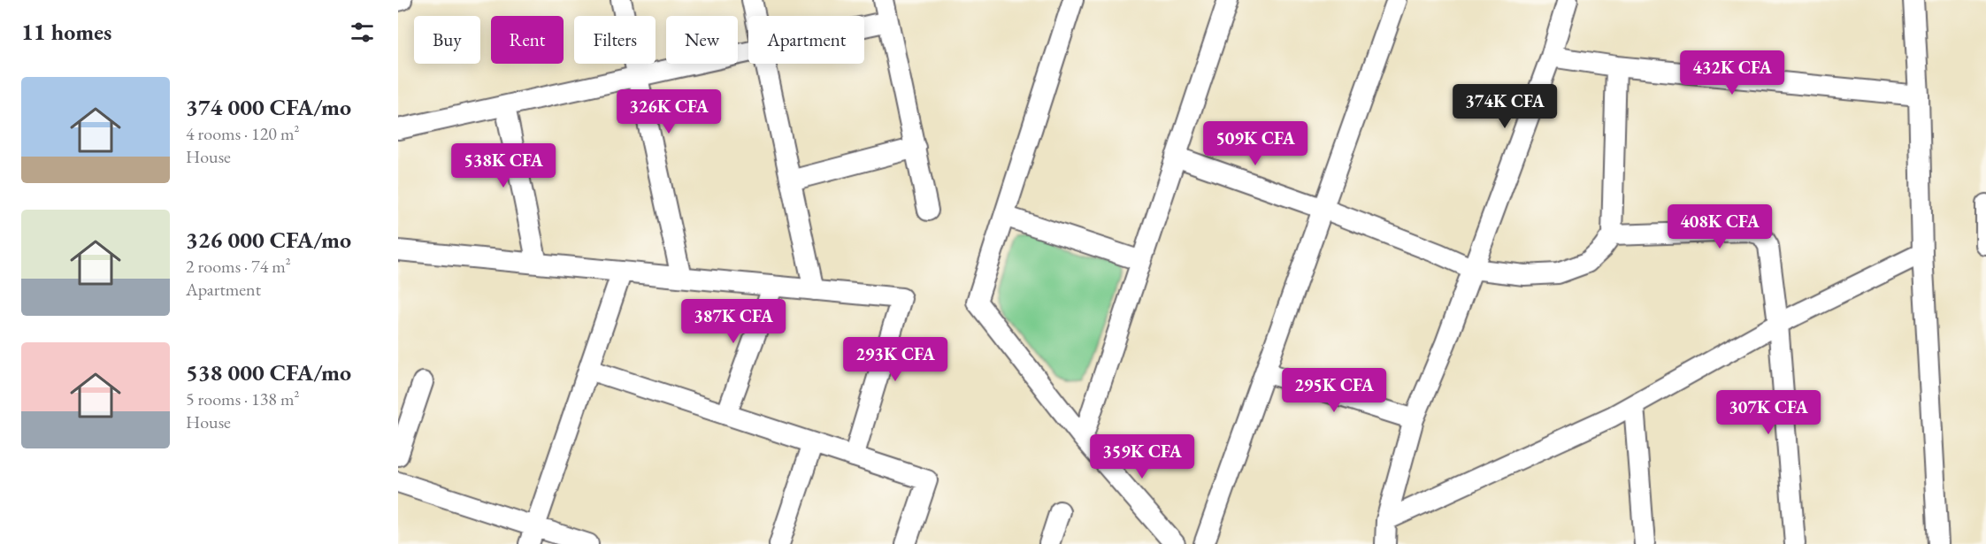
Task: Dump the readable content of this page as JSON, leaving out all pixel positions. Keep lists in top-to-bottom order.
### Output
{
  "page": {
    "heading": "11 homes",
    "chip": [
      "Buy",
      "Rent",
      "Filters",
      "New",
      "Apartment"
    ],
    "price": [
      "432K CFA",
      "374K CFA",
      "326K CFA",
      "509K CFA",
      "538K CFA",
      "408K CFA",
      "387K CFA",
      "293K CFA",
      "295K CFA",
      "307K CFA",
      "359K CFA"
    ],
    "list": [
      {
        "name": "374 000 CFA/mo",
        "note": "4 rooms · 120 m² · House"
      },
      {
        "name": "326 000 CFA/mo",
        "note": "2 rooms · 74 m² · Apartment"
      },
      {
        "name": "538 000 CFA/mo",
        "note": "5 rooms · 138 m² · House"
      }
    ]
  }
}
